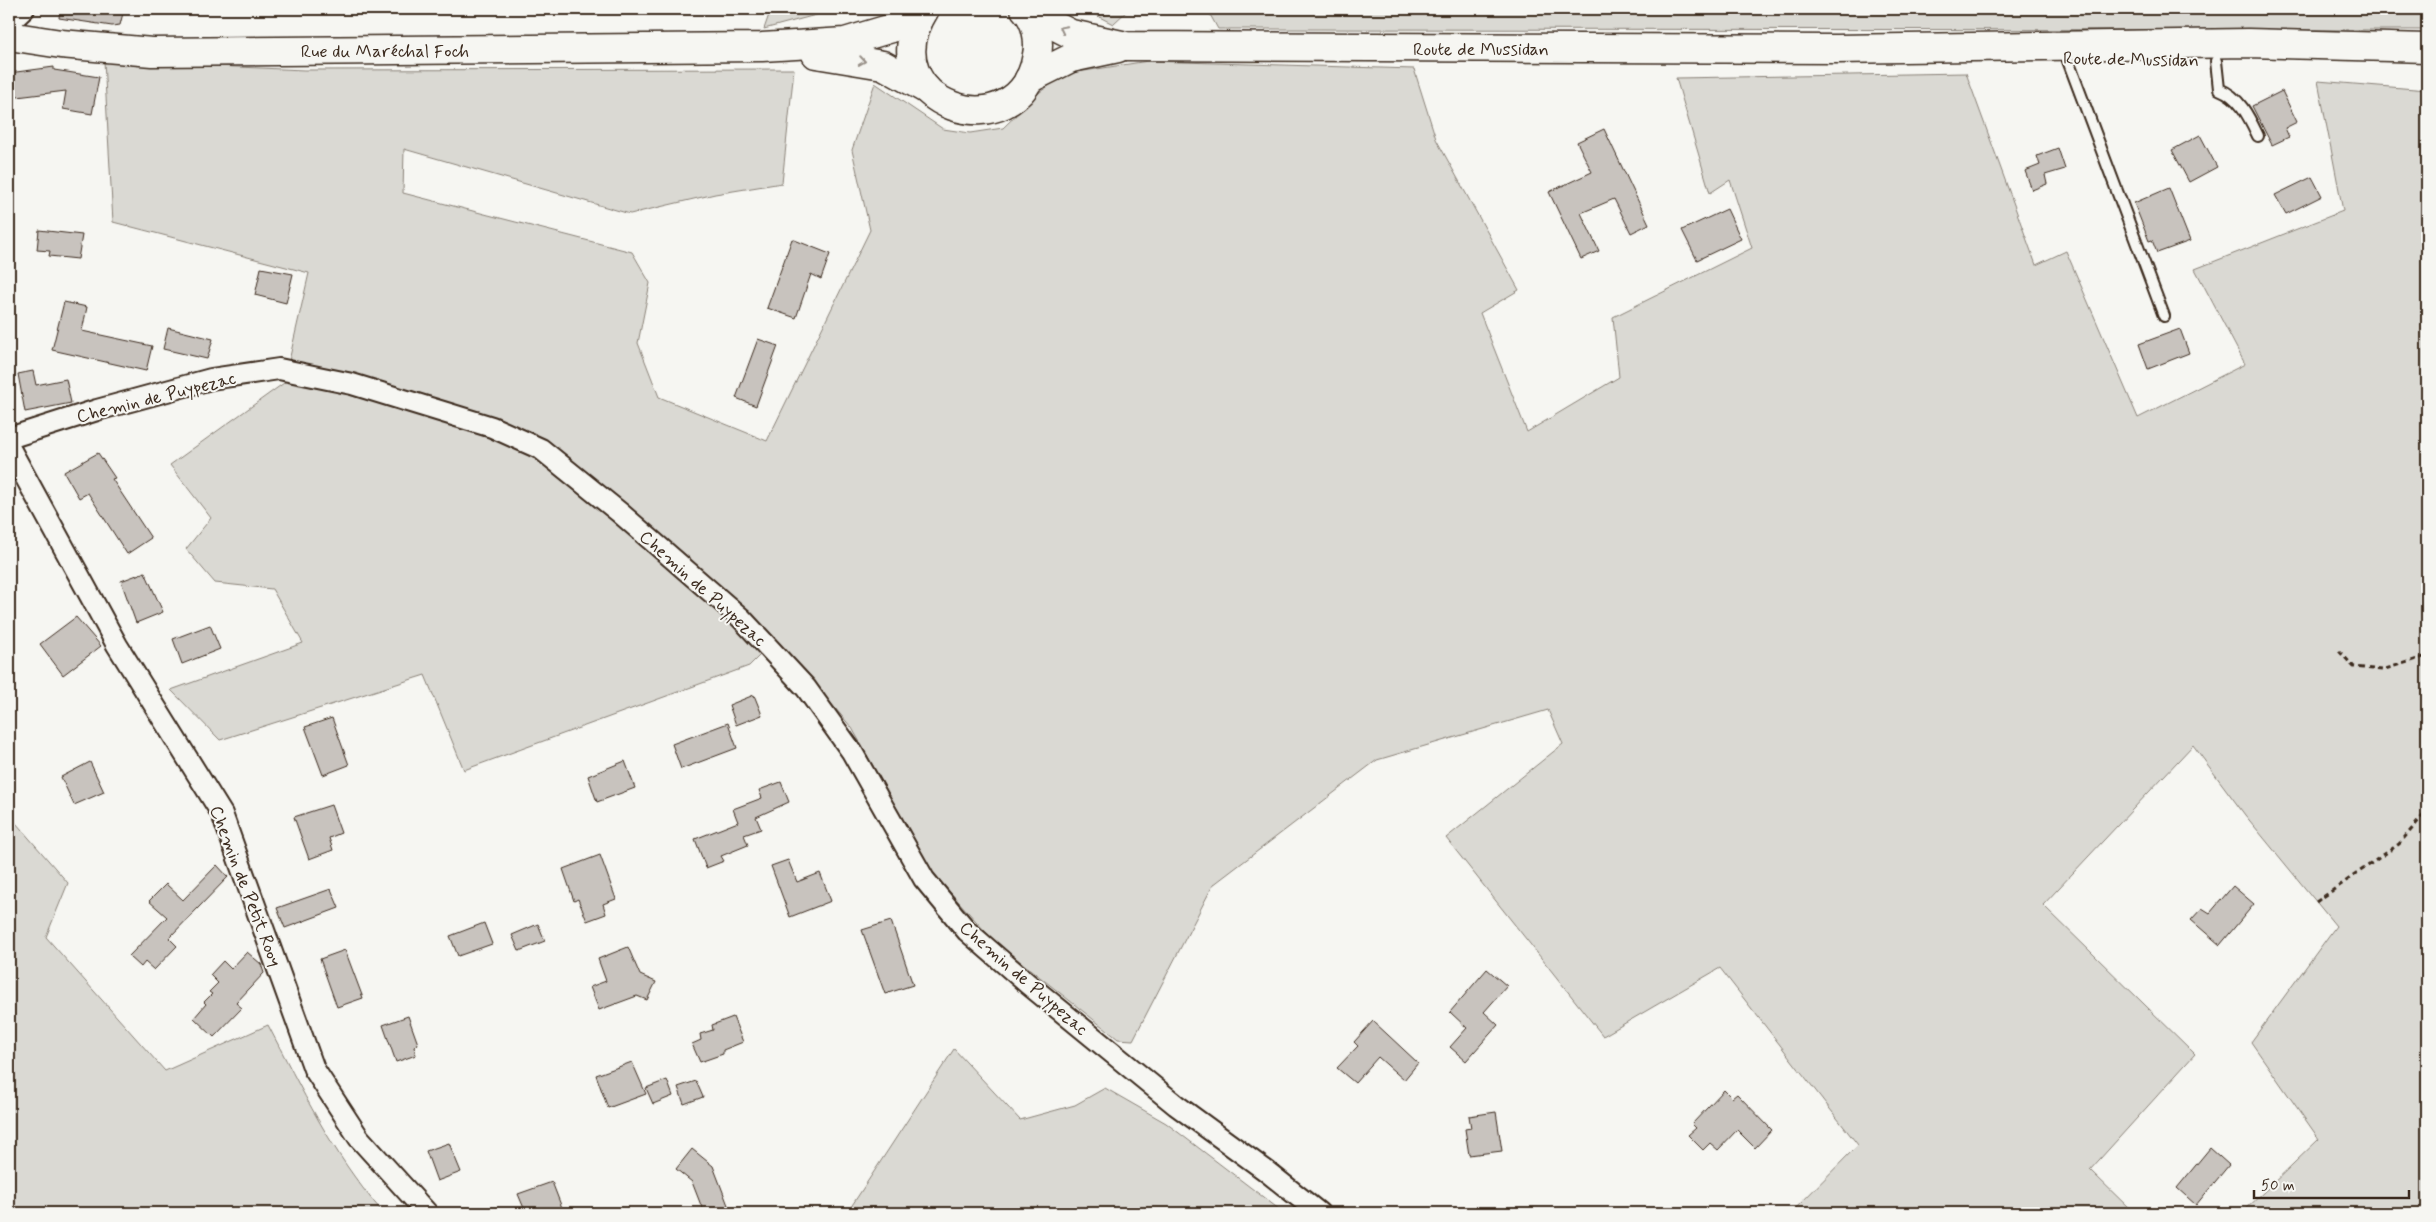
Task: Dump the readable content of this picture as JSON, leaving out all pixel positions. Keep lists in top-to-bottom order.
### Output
{
  "streets": {
    "main road": ["Route de Mussidan", "Rue du Maréchal Foch"],
    "street": ["Chemin de Puypezac", "Chemin de Petit Rooy"]
  },
  "crossings": [
    ["Route de Mussidan", "Rue du Maréchal Foch"]
  ],
  "scale_bar": "50 m"
}
